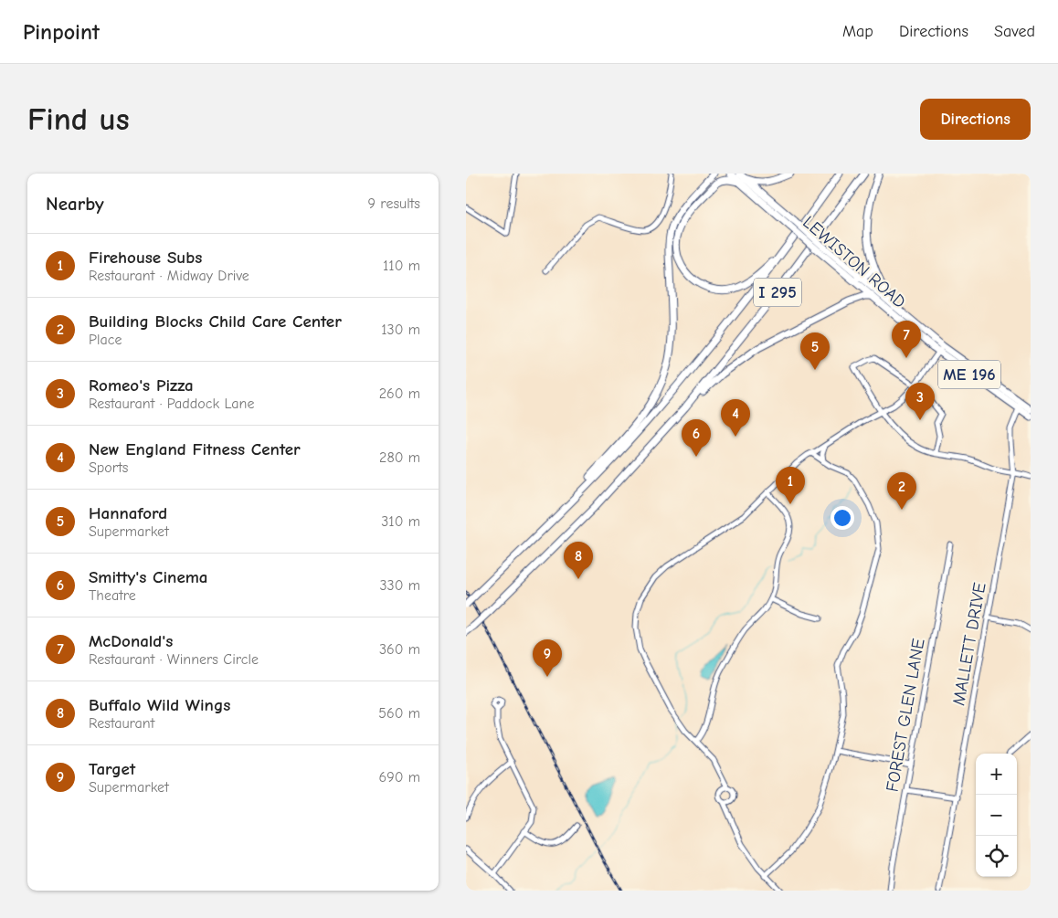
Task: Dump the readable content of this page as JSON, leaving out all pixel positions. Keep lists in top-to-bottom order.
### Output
{
  "streets": {
    "highway": ["LEWISTON ROAD", "I 295", "ME 196"],
    "street": ["MALLETT DRIVE", "FOREST GLEN LANE"]
  },
  "crossings": [
    ["LEWISTON ROAD", "MALLETT DRIVE"]
  ],
  "page": {
    "header": "Pinpoint",
    "nav": ["Map", "Directions", "Saved"],
    "buttons": "Directions",
    "title": "Find us",
    "heading": ["Nearby", "9 results"],
    "list": [
      {
        "mark": "1",
        "name": "Firehouse Subs",
        "note": "Restaurant · Midway Drive",
        "value": "110 m"
      },
      {
        "mark": "2",
        "name": "Building Blocks Child Care Center",
        "note": "Place",
        "value": "130 m"
      },
      {
        "mark": "3",
        "name": "Romeo's Pizza",
        "note": "Restaurant · Paddock Lane",
        "value": "260 m"
      },
      {
        "mark": "4",
        "name": "New England Fitness Center",
        "note": "Sports",
        "value": "280 m"
      },
      {
        "mark": "5",
        "name": "Hannaford",
        "note": "Supermarket",
        "value": "310 m"
      },
      {
        "mark": "6",
        "name": "Smitty's Cinema",
        "note": "Theatre",
        "value": "330 m"
      },
      {
        "mark": "7",
        "name": "McDonald's",
        "note": "Restaurant · Winners Circle",
        "value": "360 m"
      },
      {
        "mark": "8",
        "name": "Buffalo Wild Wings",
        "note": "Restaurant",
        "value": "560 m"
      },
      {
        "mark": "9",
        "name": "Target",
        "note": "Supermarket",
        "value": "690 m"
      }
    ],
    "pins": [
      "7",
      "5",
      "3",
      "4",
      "6",
      "1",
      "2",
      "8",
      "9"
    ],
    "map_buttons": ["+", "−"]
  }
}
